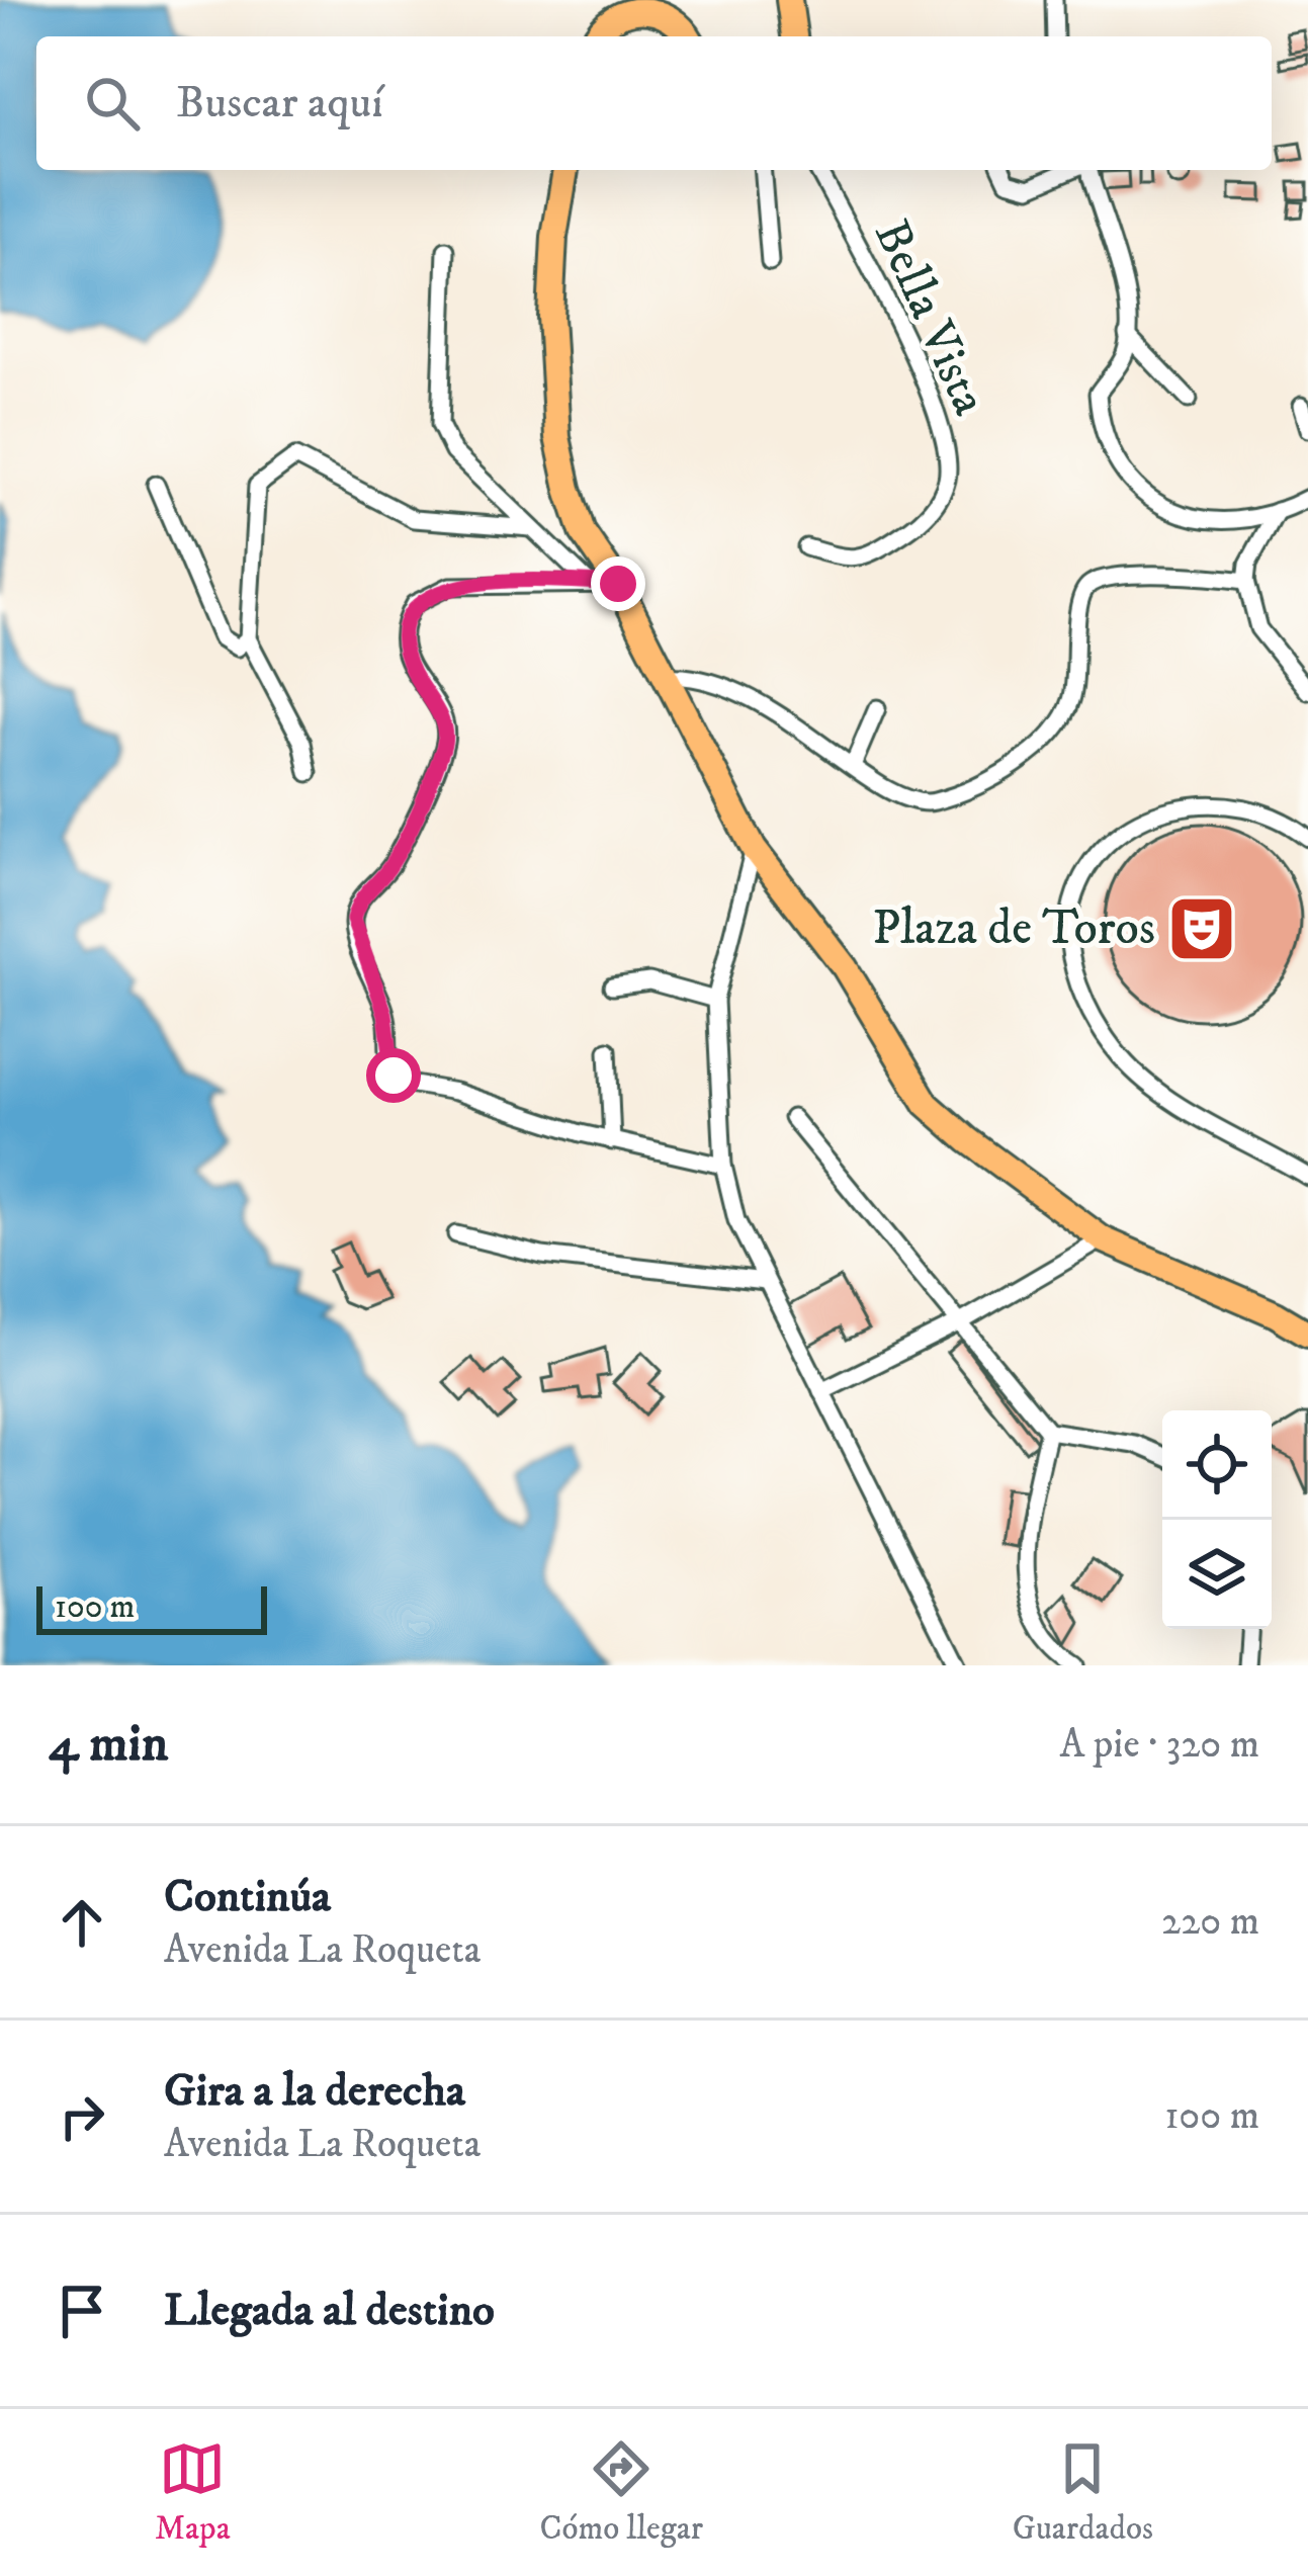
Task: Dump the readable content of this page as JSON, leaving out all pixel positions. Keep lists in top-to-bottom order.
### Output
{
  "streets": {
    "street": ["Bella Vista"]
  },
  "places": {
    "theatre": ["Plaza de Toros"]
  },
  "scale_bar": "100 m",
  "page": {
    "search": "Buscar aquí",
    "scale": "100 m",
    "heading": ["4 min", "A pie · 320 m"],
    "list": [
      ["Continúa", "Avenida La Roqueta", "220 m"],
      ["Gira a la derecha", "Avenida La Roqueta", "100 m"],
      "Llegada al destino"
    ],
    "nav": ["Mapa", "Cómo llegar", "Guardados"]
  }
}
